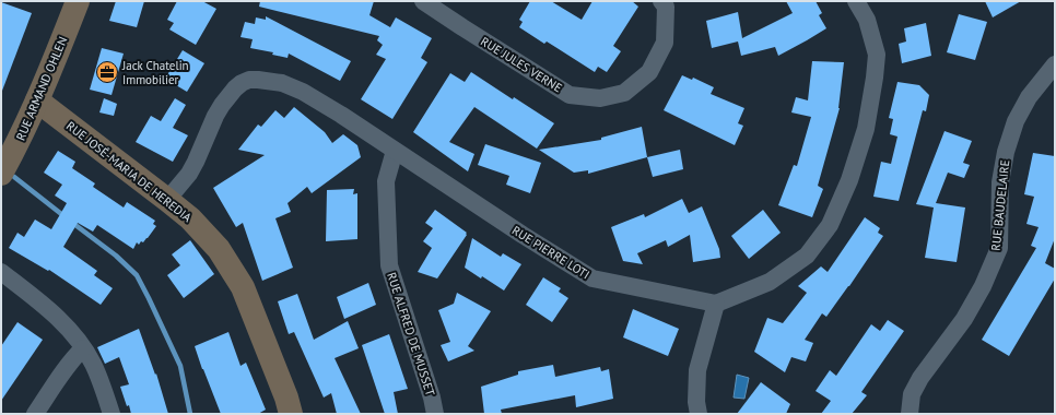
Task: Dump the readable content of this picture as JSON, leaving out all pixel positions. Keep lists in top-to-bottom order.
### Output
{
  "streets": {
    "street": [
      "RUE JULES VERNE",
      "RUE ARMAND OHLEN",
      "RUE JOSÉ-MARIA DE HEREDIA",
      "RUE BAUDELAIRE",
      "RUE PIERRE LOTI",
      "RUE ALFRED DE MUSSET"
    ]
  },
  "crossings": [
    ["RUE ARMAND OHLEN", "RUE JOSÉ-MARIA DE HEREDIA"],
    ["RUE JOSÉ-MARIA DE HEREDIA", "RUE PIERRE LOTI"],
    ["RUE PIERRE LOTI", "RUE ALFRED DE MUSSET"]
  ],
  "places": {
    "office": ["Jack Chatelin Immobilier"]
  }
}
